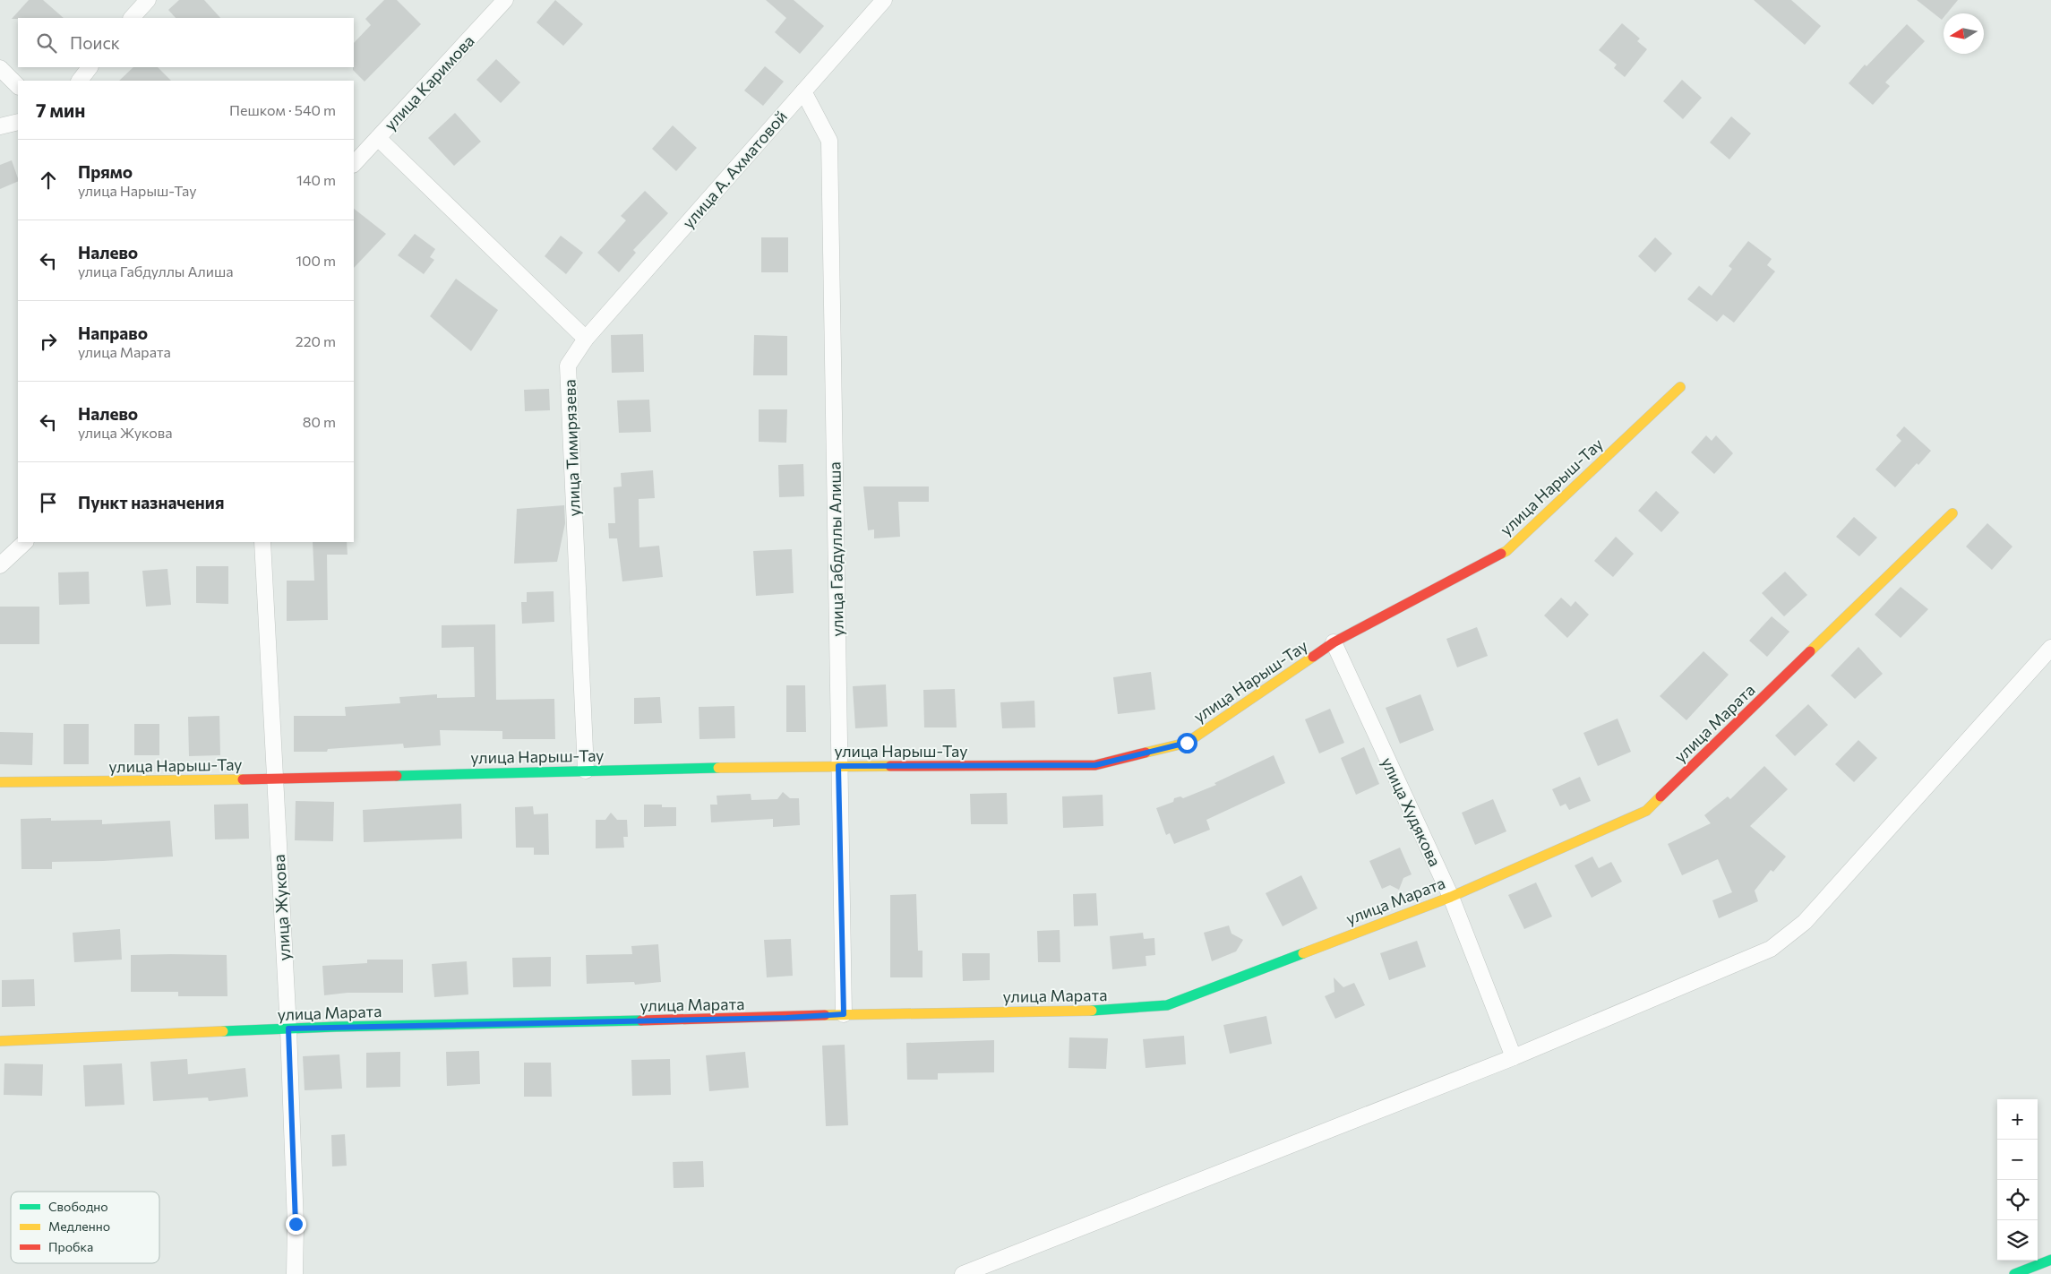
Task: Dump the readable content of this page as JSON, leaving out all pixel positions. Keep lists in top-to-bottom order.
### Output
{
  "streets": {
    "street": [
      "улица Каримова",
      "улица А. Ахматовой",
      "улица Тимирязева",
      "улица Нарыш-Тау",
      "улица Габдуллы Алиша",
      "улица Марата",
      "улица Худякова",
      "улица Жукова"
    ]
  },
  "crossings": [
    ["улица А. Ахматовой", "улица Тимирязева"],
    ["улица А. Ахматовой", "улица Габдуллы Алиша"],
    ["улица Тимирязева", "улица Нарыш-Тау"],
    ["улица Нарыш-Тау", "улица Габдуллы Алиша"],
    ["улица Нарыш-Тау", "улица Худякова"],
    ["улица Нарыш-Тау", "улица Жукова"],
    ["улица Габдуллы Алиша", "улица Марата"],
    ["улица Марата", "улица Худякова"],
    ["улица Марата", "улица Жукова"]
  ],
  "legend": ["Свободно", "Медленно", "Пробка"],
  "north": "left",
  "page": {
    "search": "Поиск",
    "heading": ["7 мин", "Пешком · 540 m"],
    "list": [
      ["Прямо", "улица Нарыш-Тау", "140 m"],
      ["Налево", "улица Габдуллы Алиша", "100 m"],
      ["Направо", "улица Марата", "220 m"],
      ["Налево", "улица Жукова", "80 m"],
      "Пункт назначения"
    ],
    "map_buttons": ["+", "−"]
  }
}
